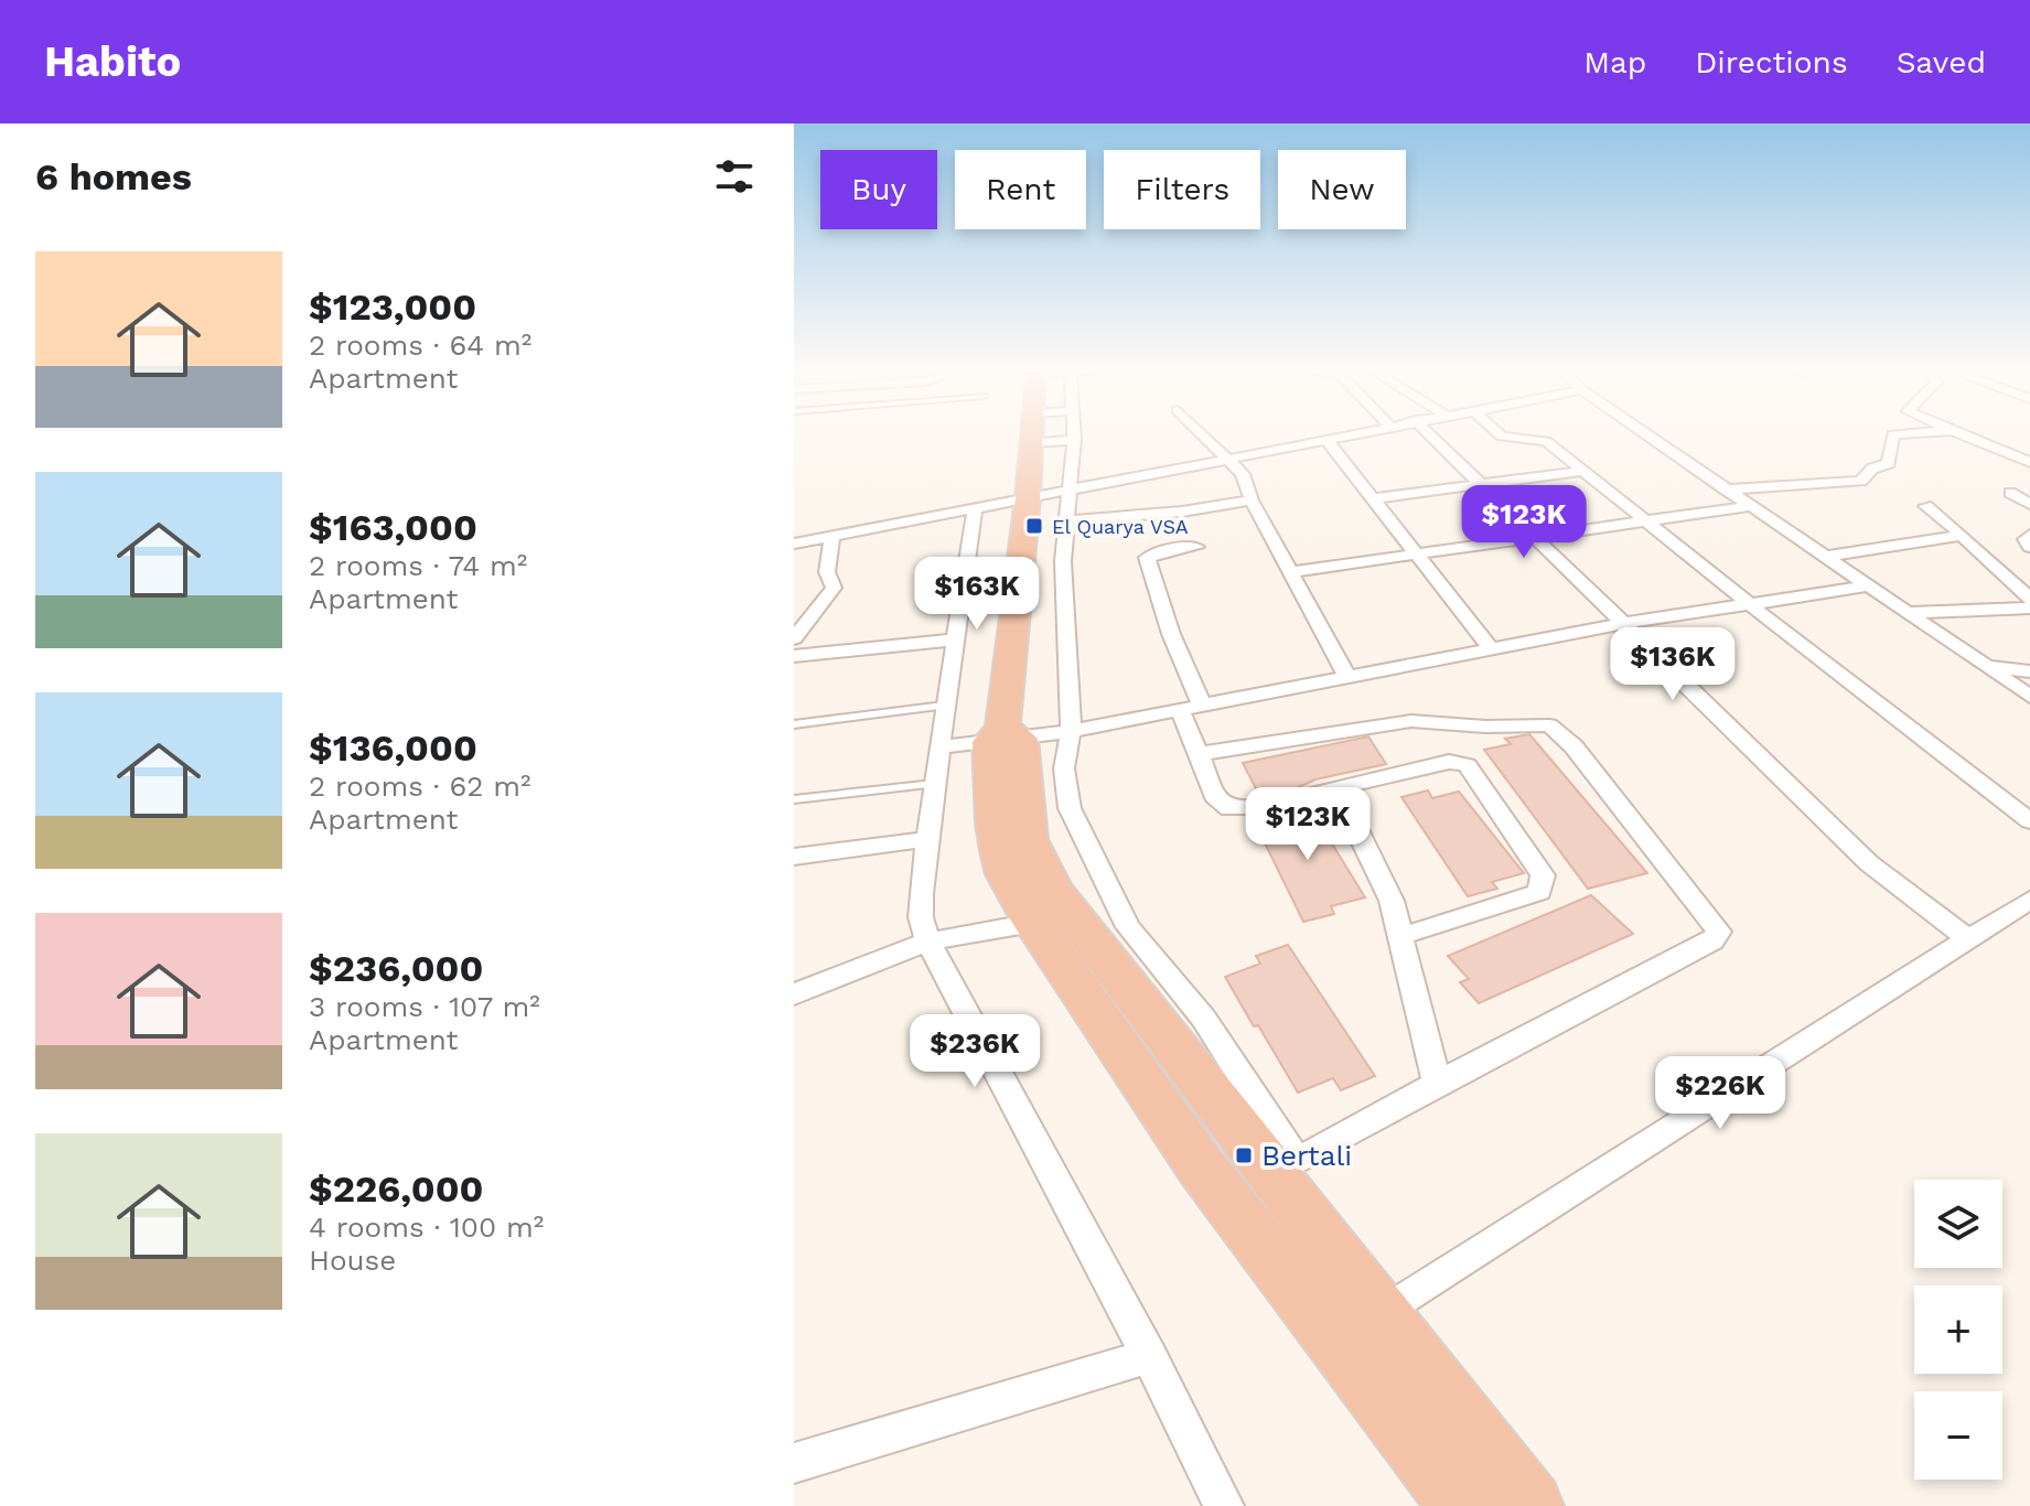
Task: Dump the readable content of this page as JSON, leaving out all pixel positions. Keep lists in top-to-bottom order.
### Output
{
  "places": {
    "transit": ["El Quarya VSA", "Bertali"]
  },
  "page": {
    "header": "Habito",
    "nav": ["Map", "Directions", "Saved"],
    "heading": "6 homes",
    "chip": [
      "Buy",
      "Rent",
      "Filters",
      "New"
    ],
    "list": [
      {
        "name": "$123,000",
        "note": "2 rooms · 64 m² · Apartment"
      },
      {
        "name": "$163,000",
        "note": "2 rooms · 74 m² · Apartment"
      },
      {
        "name": "$136,000",
        "note": "2 rooms · 62 m² · Apartment"
      },
      {
        "name": "$236,000",
        "note": "3 rooms · 107 m² · Apartment"
      },
      {
        "name": "$226,000",
        "note": "4 rooms · 100 m² · House"
      }
    ],
    "price": [
      "$123K",
      "$163K",
      "$136K",
      "$123K",
      "$236K",
      "$226K"
    ],
    "map_buttons": ["+", "−"]
  }
}
